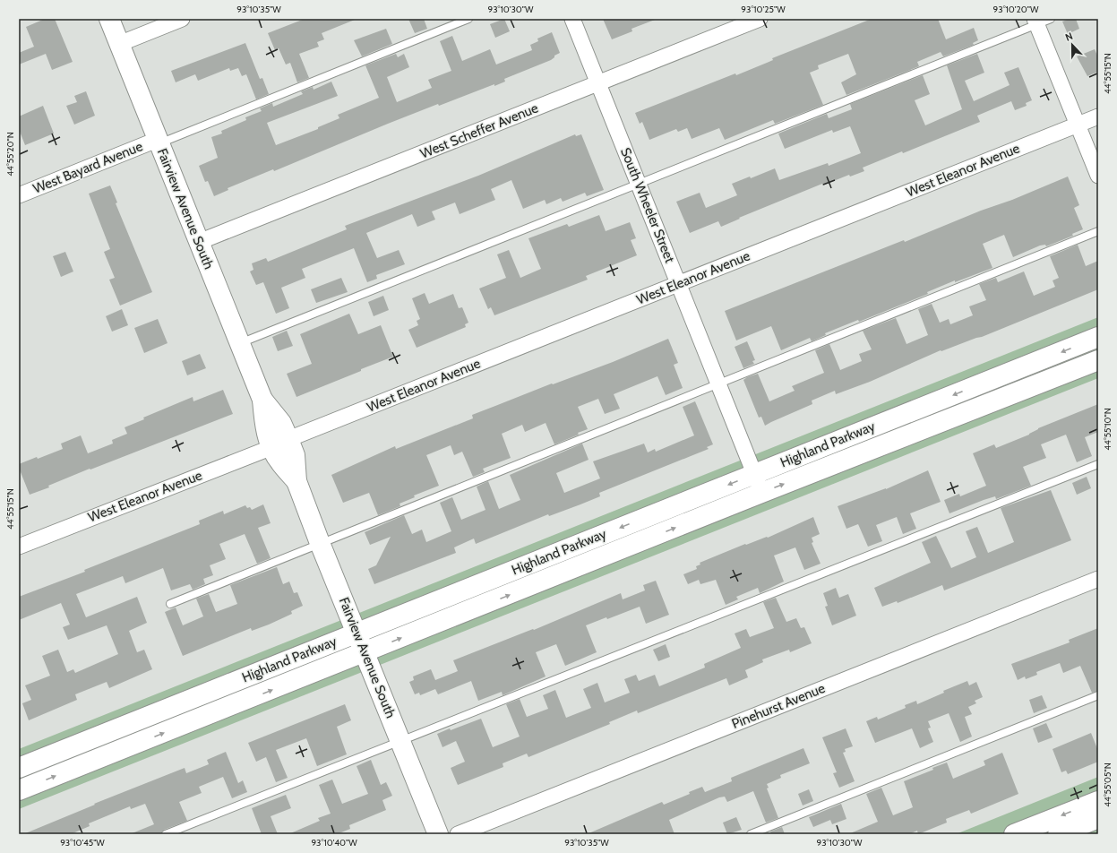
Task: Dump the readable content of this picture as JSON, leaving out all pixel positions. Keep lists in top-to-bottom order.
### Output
{
  "streets": {
    "street": [
      "West Scheffer Avenue",
      "West Bayard Avenue",
      "West Eleanor Avenue",
      "South Wheeler Street",
      "Fairview Avenue South",
      "Highland Parkway",
      "Pinehurst Avenue"
    ]
  },
  "crossings": [
    ["West Scheffer Avenue", "South Wheeler Street"],
    ["West Scheffer Avenue", "Fairview Avenue South"],
    ["West Bayard Avenue", "Fairview Avenue South"],
    ["West Eleanor Avenue", "South Wheeler Street"],
    ["West Eleanor Avenue", "Fairview Avenue South"],
    ["South Wheeler Street", "Highland Parkway"],
    ["Fairview Avenue South", "Highland Parkway"]
  ],
  "north": "top",
  "coordinates": [
    "93°10'35\"W",
    "93°10'30\"W",
    "93°10'25\"W",
    "93°10'20\"W",
    "44°55'15\"N",
    "44°55'20\"N",
    "44°55'10\"N",
    "44°55'05\"N",
    "93°10'45\"W",
    "93°10'40\"W"
  ]
}
